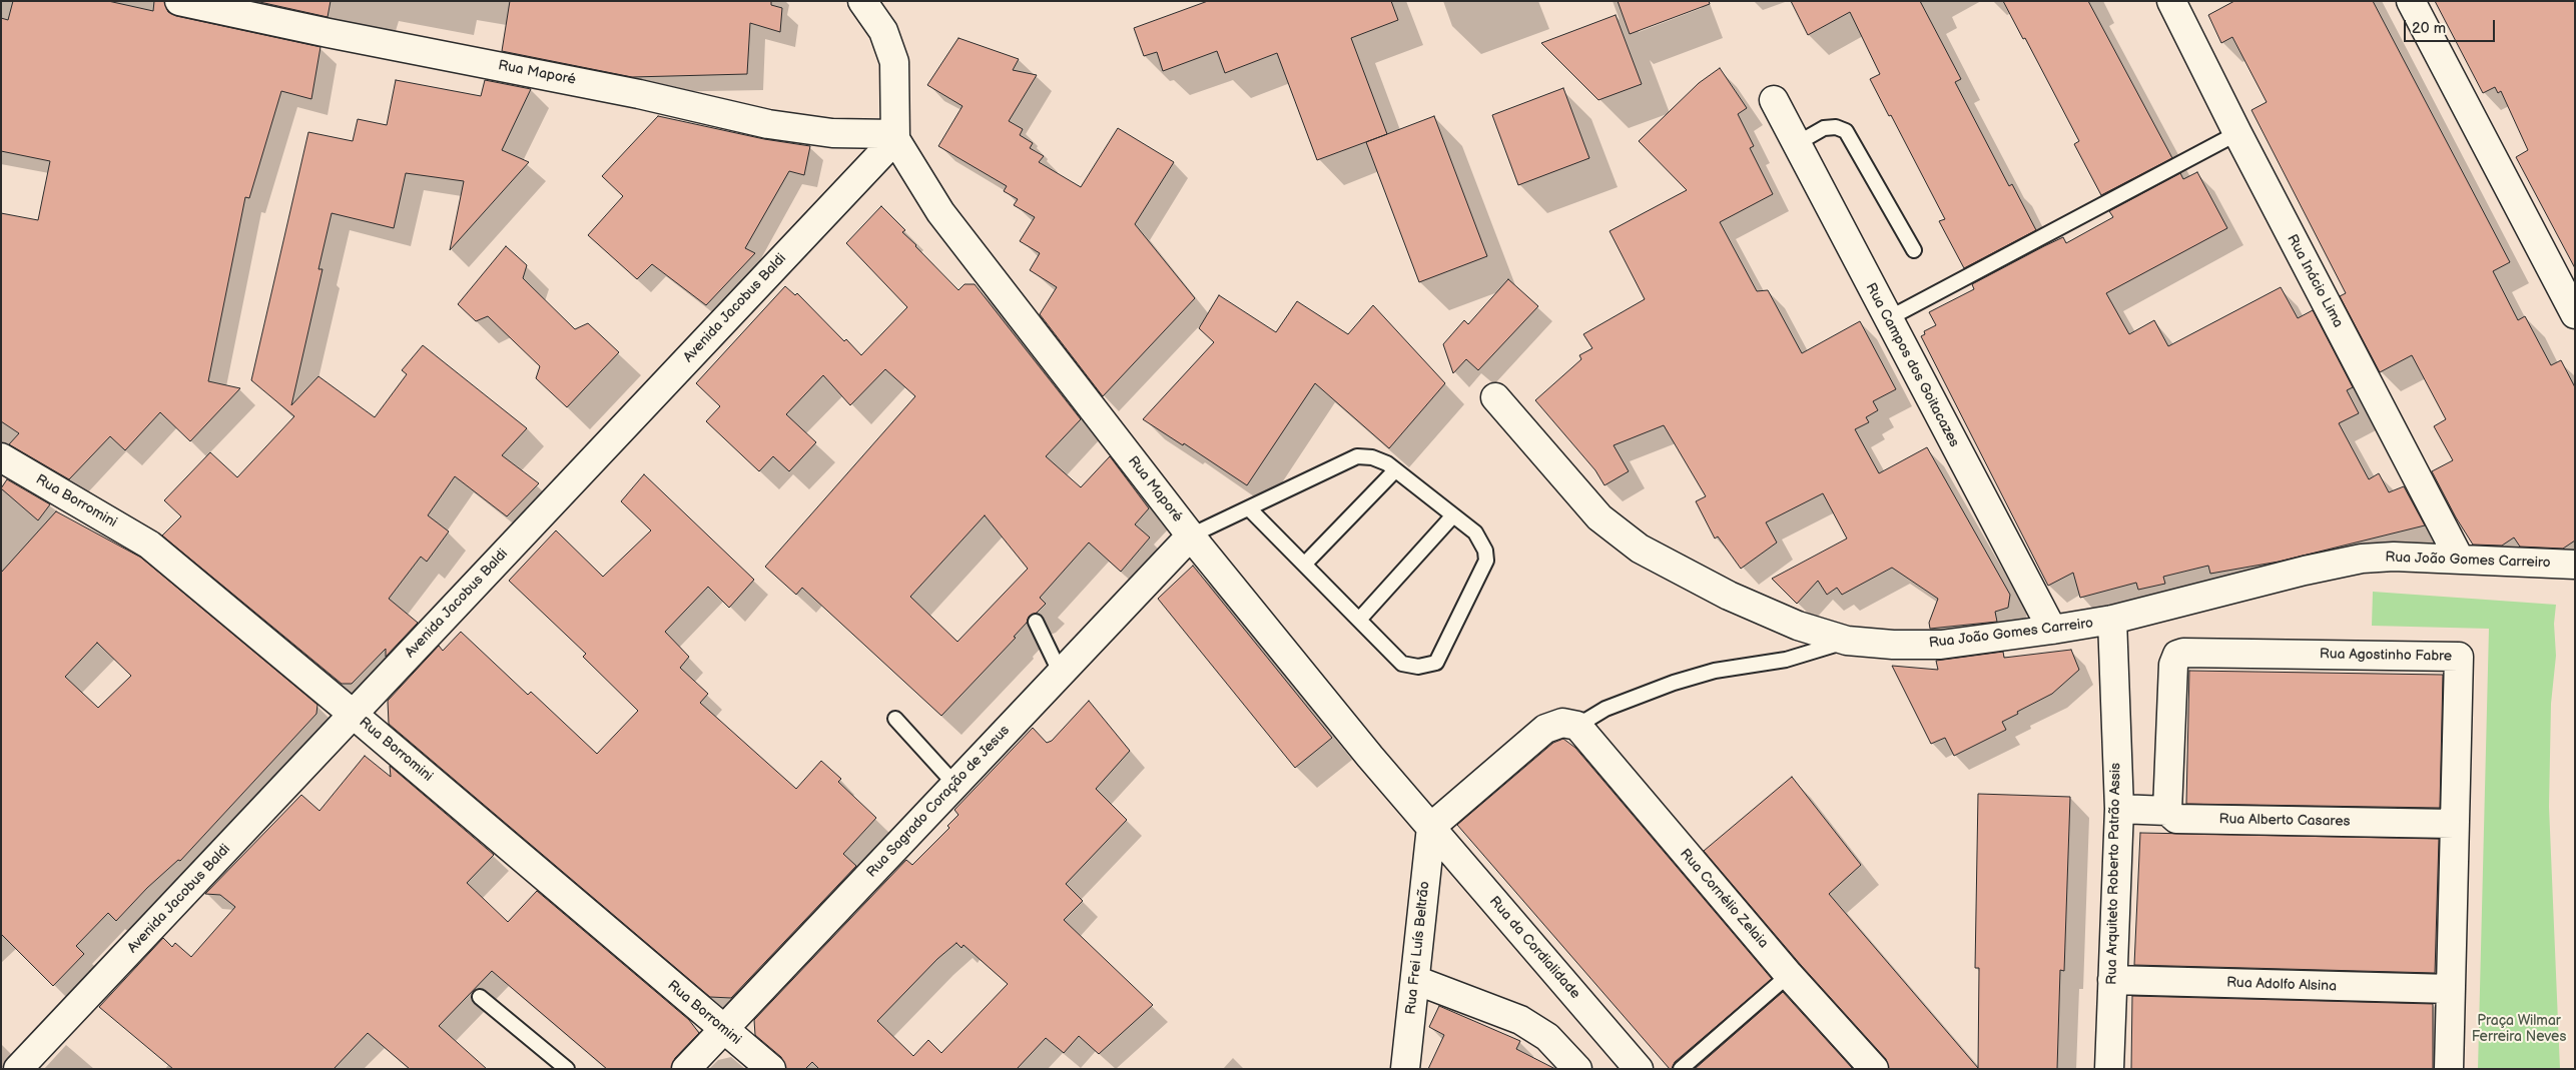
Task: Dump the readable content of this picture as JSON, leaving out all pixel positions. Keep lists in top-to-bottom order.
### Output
{
  "streets": {
    "street": [
      "Rua Maporé",
      "Rua Inácio Lima",
      "Avenida Jacobus Baldi",
      "Rua Campos dos Goitacazes",
      "Rua Borromini",
      "Rua João Gomes Carreiro",
      "Rua Agostinho Fabre",
      "Rua Sagrado Coração de Jesus",
      "Rua Alberto Casares",
      "Rua Arquiteto Roberto Patrão Assis",
      "Rua Cornélio Zelaia",
      "Rua Frei Luís Beltrão",
      "Rua da Cordialidade",
      "Rua Adolfo Alsina"
    ]
  },
  "crossings": [
    ["Rua Maporé", "Avenida Jacobus Baldi"],
    ["Rua Maporé", "Rua Sagrado Coração de Jesus"],
    ["Rua Maporé", "Rua Frei Luís Beltrão"],
    ["Rua Maporé", "Rua da Cordialidade"],
    ["Rua Inácio Lima", "Rua João Gomes Carreiro"],
    ["Avenida Jacobus Baldi", "Rua Borromini"],
    ["Rua Campos dos Goitacazes", "Rua João Gomes Carreiro"],
    ["Rua Borromini", "Rua Sagrado Coração de Jesus"],
    ["Rua João Gomes Carreiro", "Rua Arquiteto Roberto Patrão Assis"],
    ["Rua Agostinho Fabre", "Rua Alberto Casares"],
    ["Rua Agostinho Fabre", "Rua Adolfo Alsina"],
    ["Rua Alberto Casares", "Rua Arquiteto Roberto Patrão Assis"],
    ["Rua Arquiteto Roberto Patrão Assis", "Rua Adolfo Alsina"],
    ["Rua Frei Luís Beltrão", "Rua da Cordialidade"]
  ],
  "parks": ["Praça Wilmar Ferreira Neves"],
  "scale_bar": "20 m"
}
